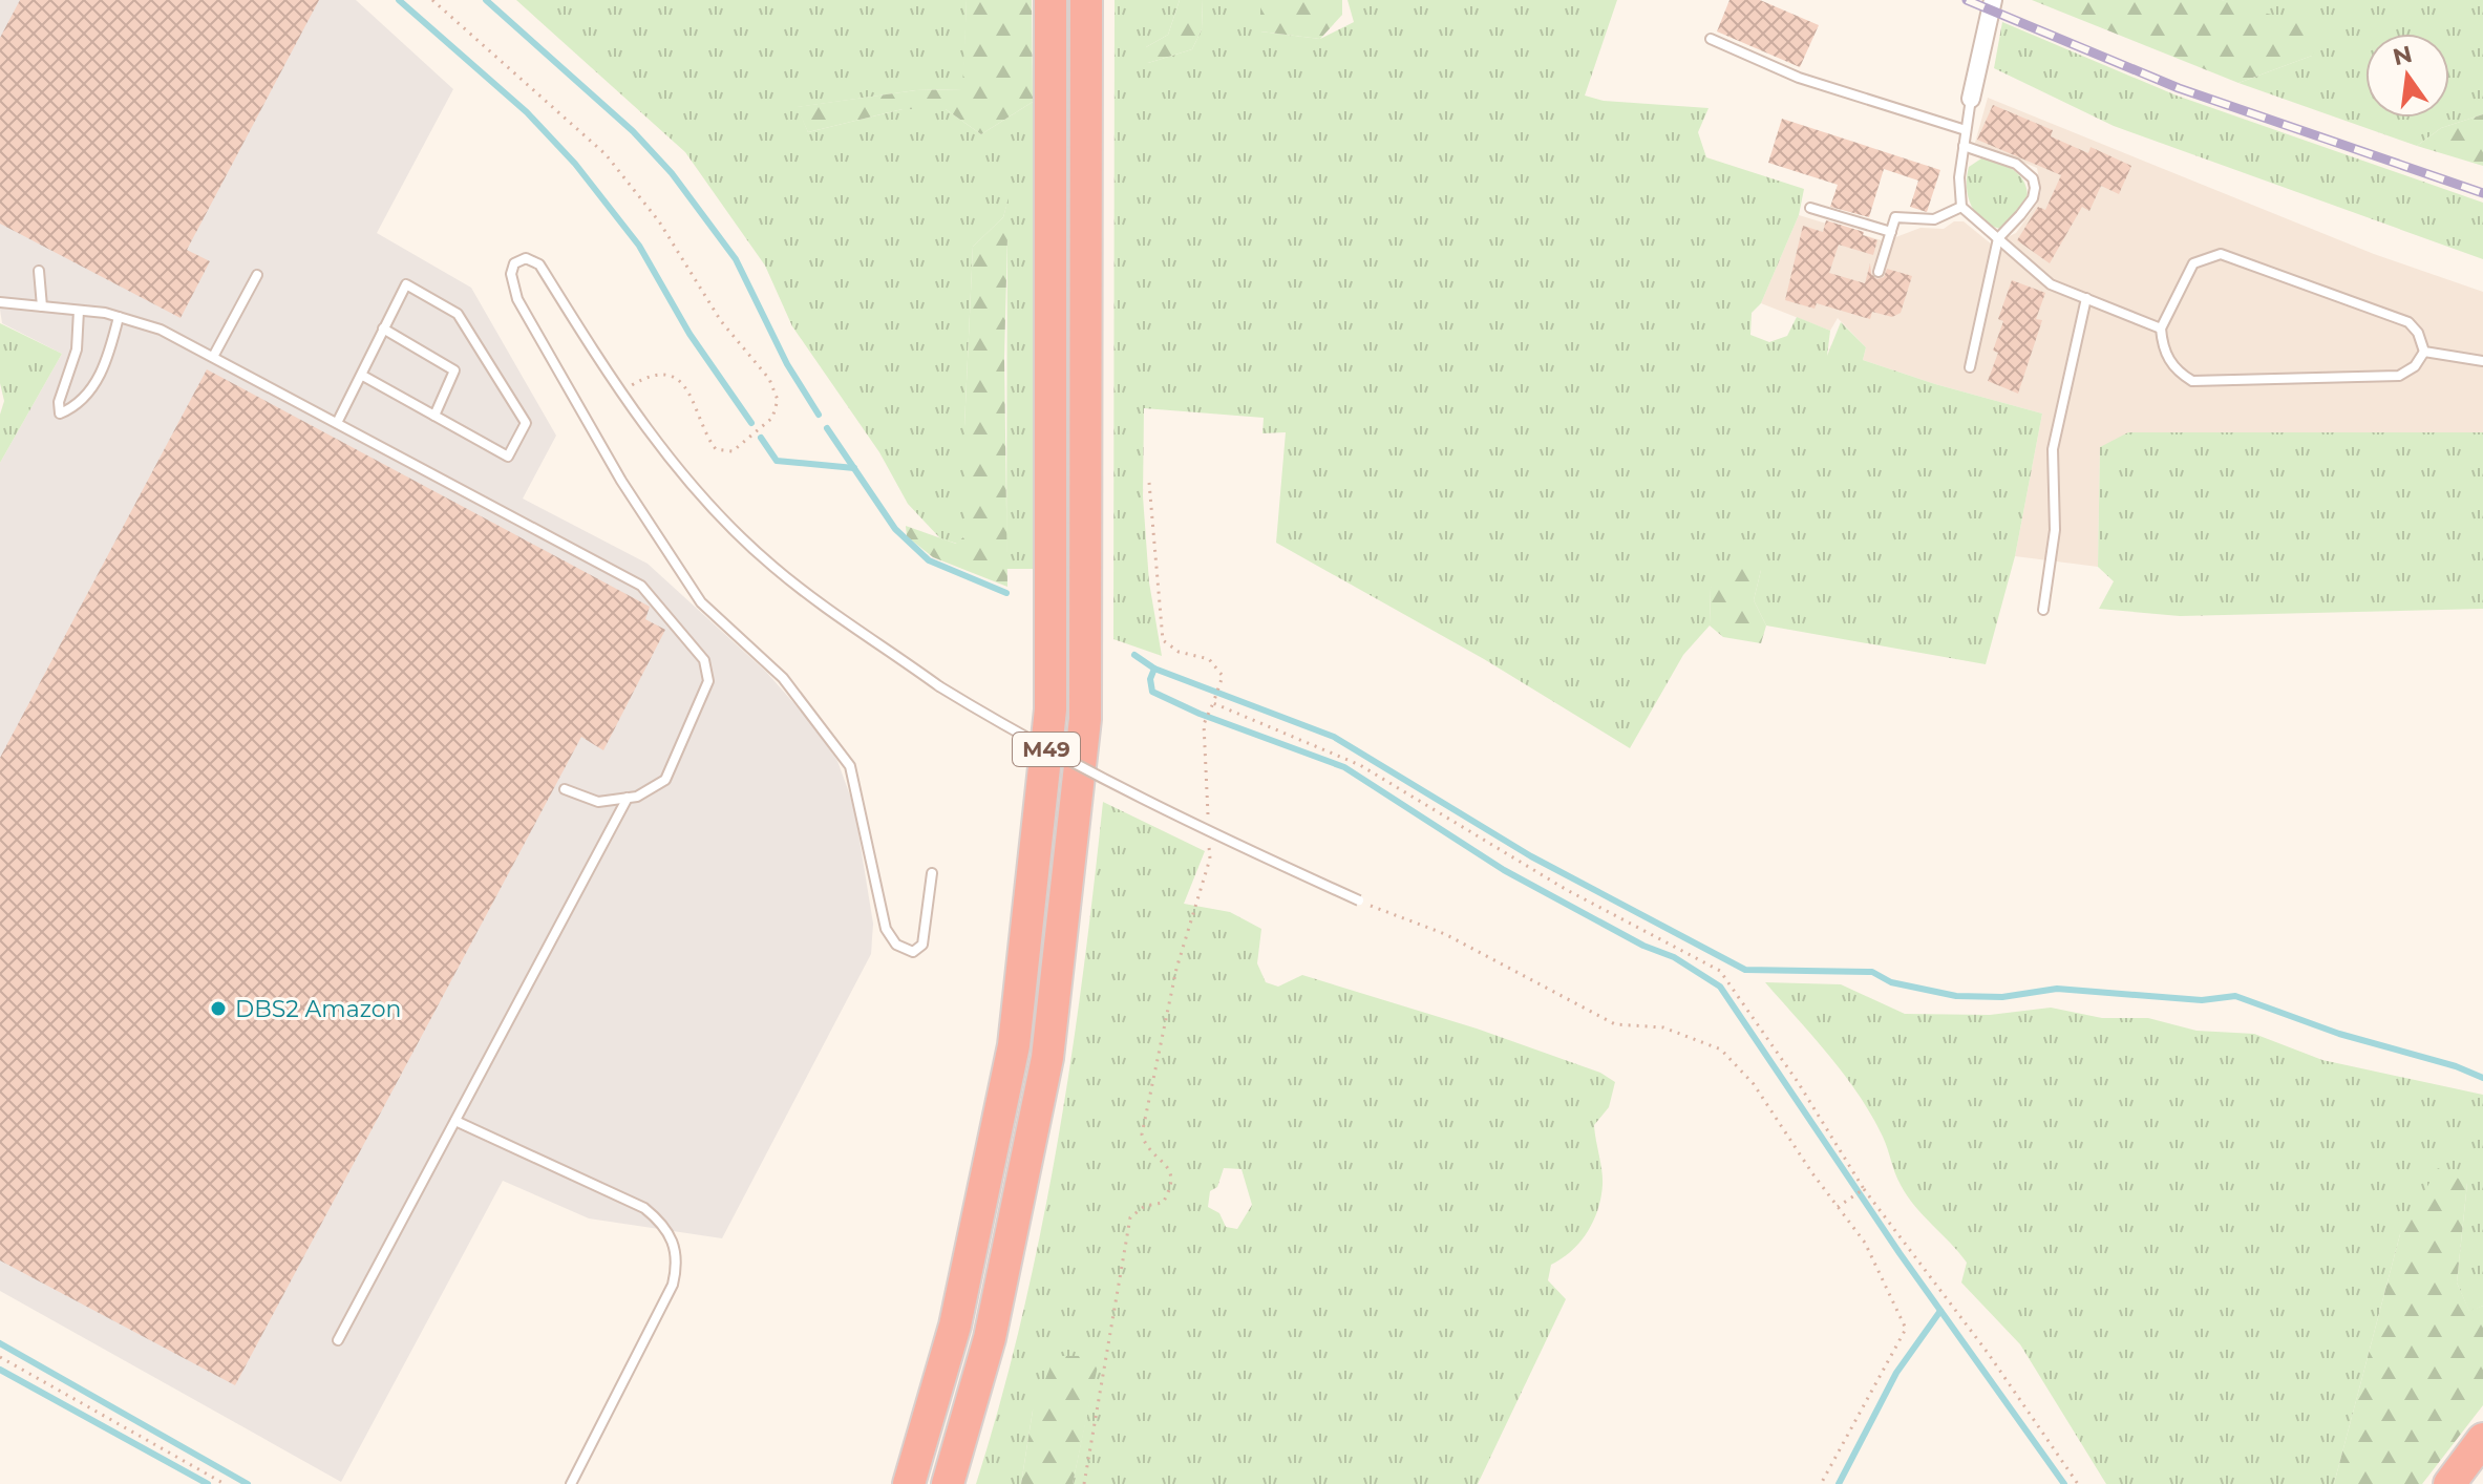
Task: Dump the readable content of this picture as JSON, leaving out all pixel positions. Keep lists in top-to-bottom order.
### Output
{
  "streets": {
    "highway": ["M49"]
  },
  "places": ["DBS2 Amazon"],
  "north": "top"
}
